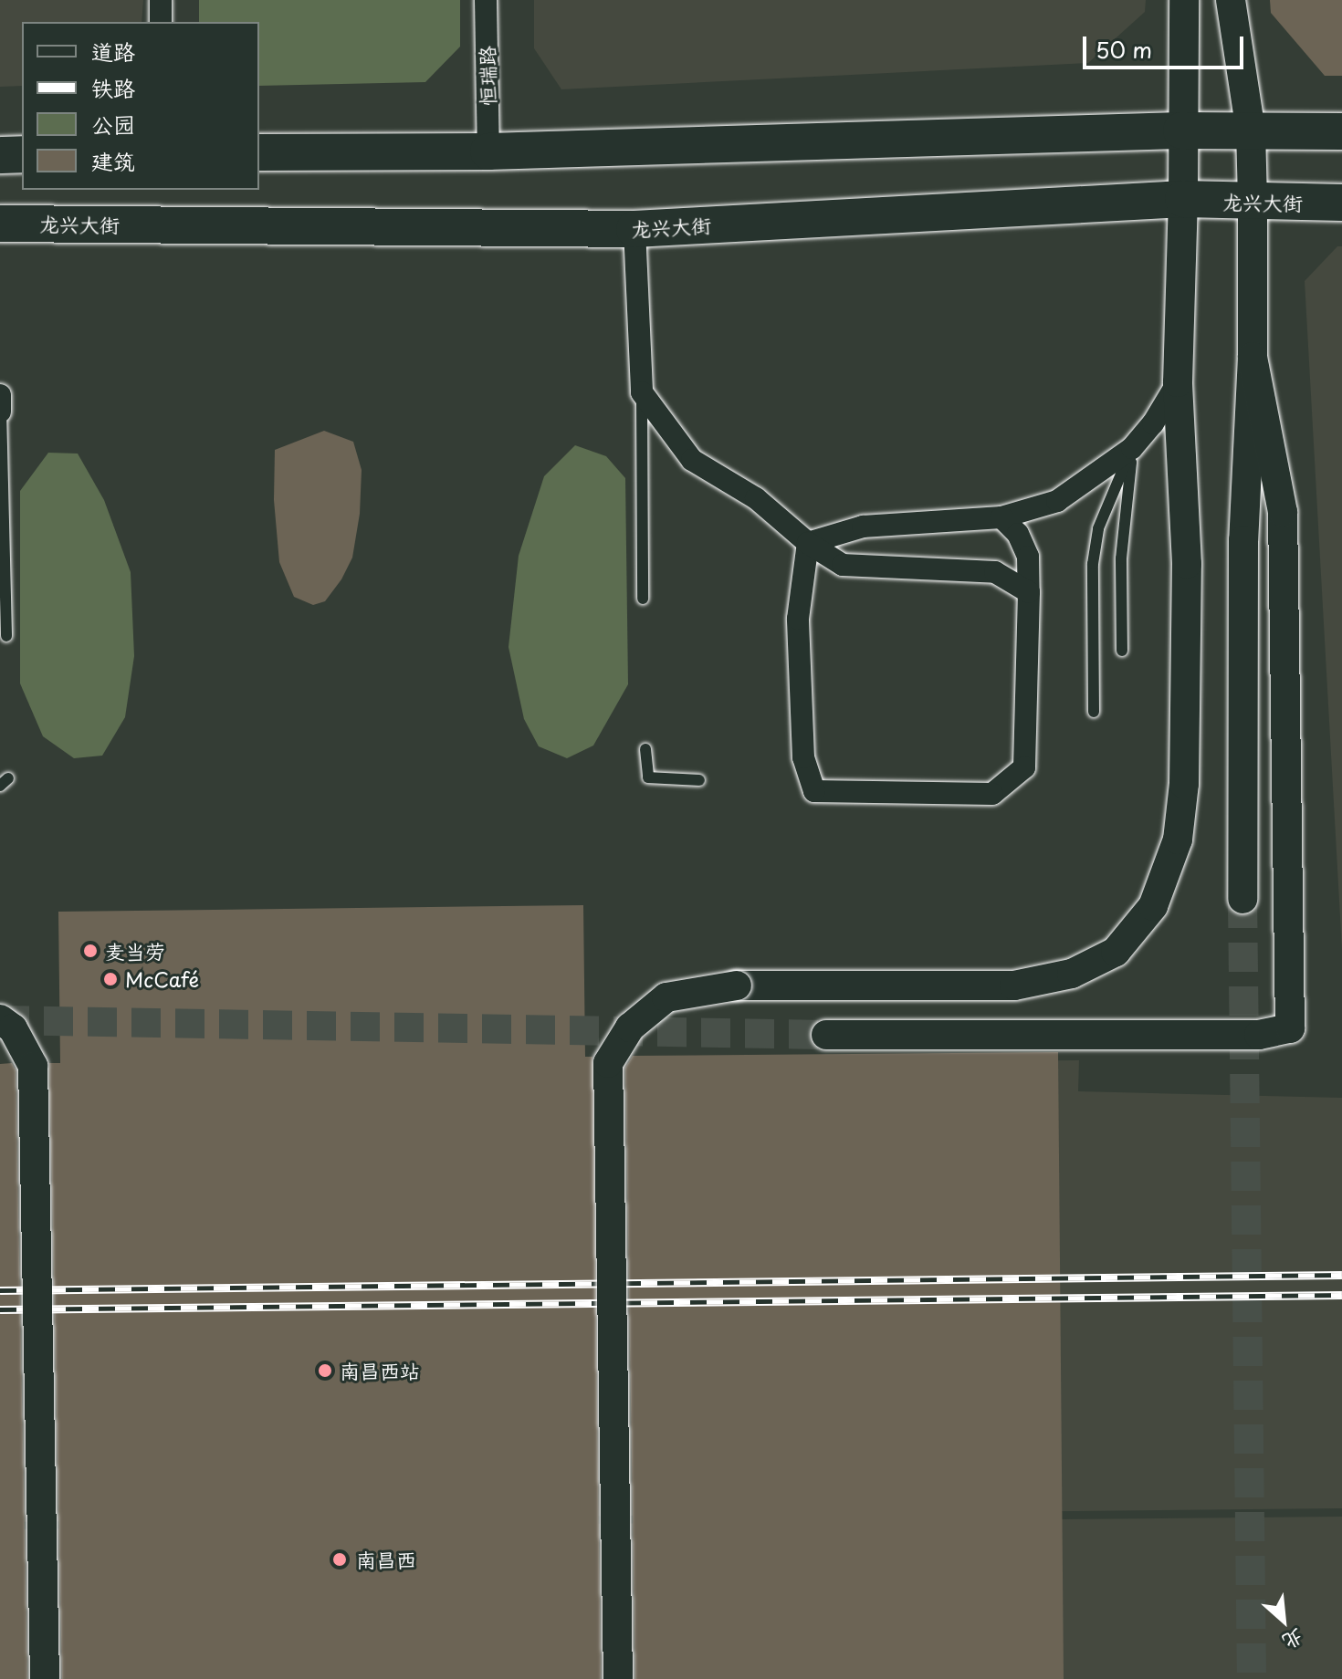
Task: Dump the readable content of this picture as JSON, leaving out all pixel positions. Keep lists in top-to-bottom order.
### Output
{
  "streets": {
    "main road": ["龙兴大街"],
    "street": ["恒瑞路"]
  },
  "places": [
    "麦当劳",
    "McCafé",
    "南昌西站",
    "南昌西"
  ],
  "legend": [
    "道路",
    "铁路",
    "公园",
    "建筑"
  ],
  "scale_bar": "50 m",
  "north": "bottom right"
}
